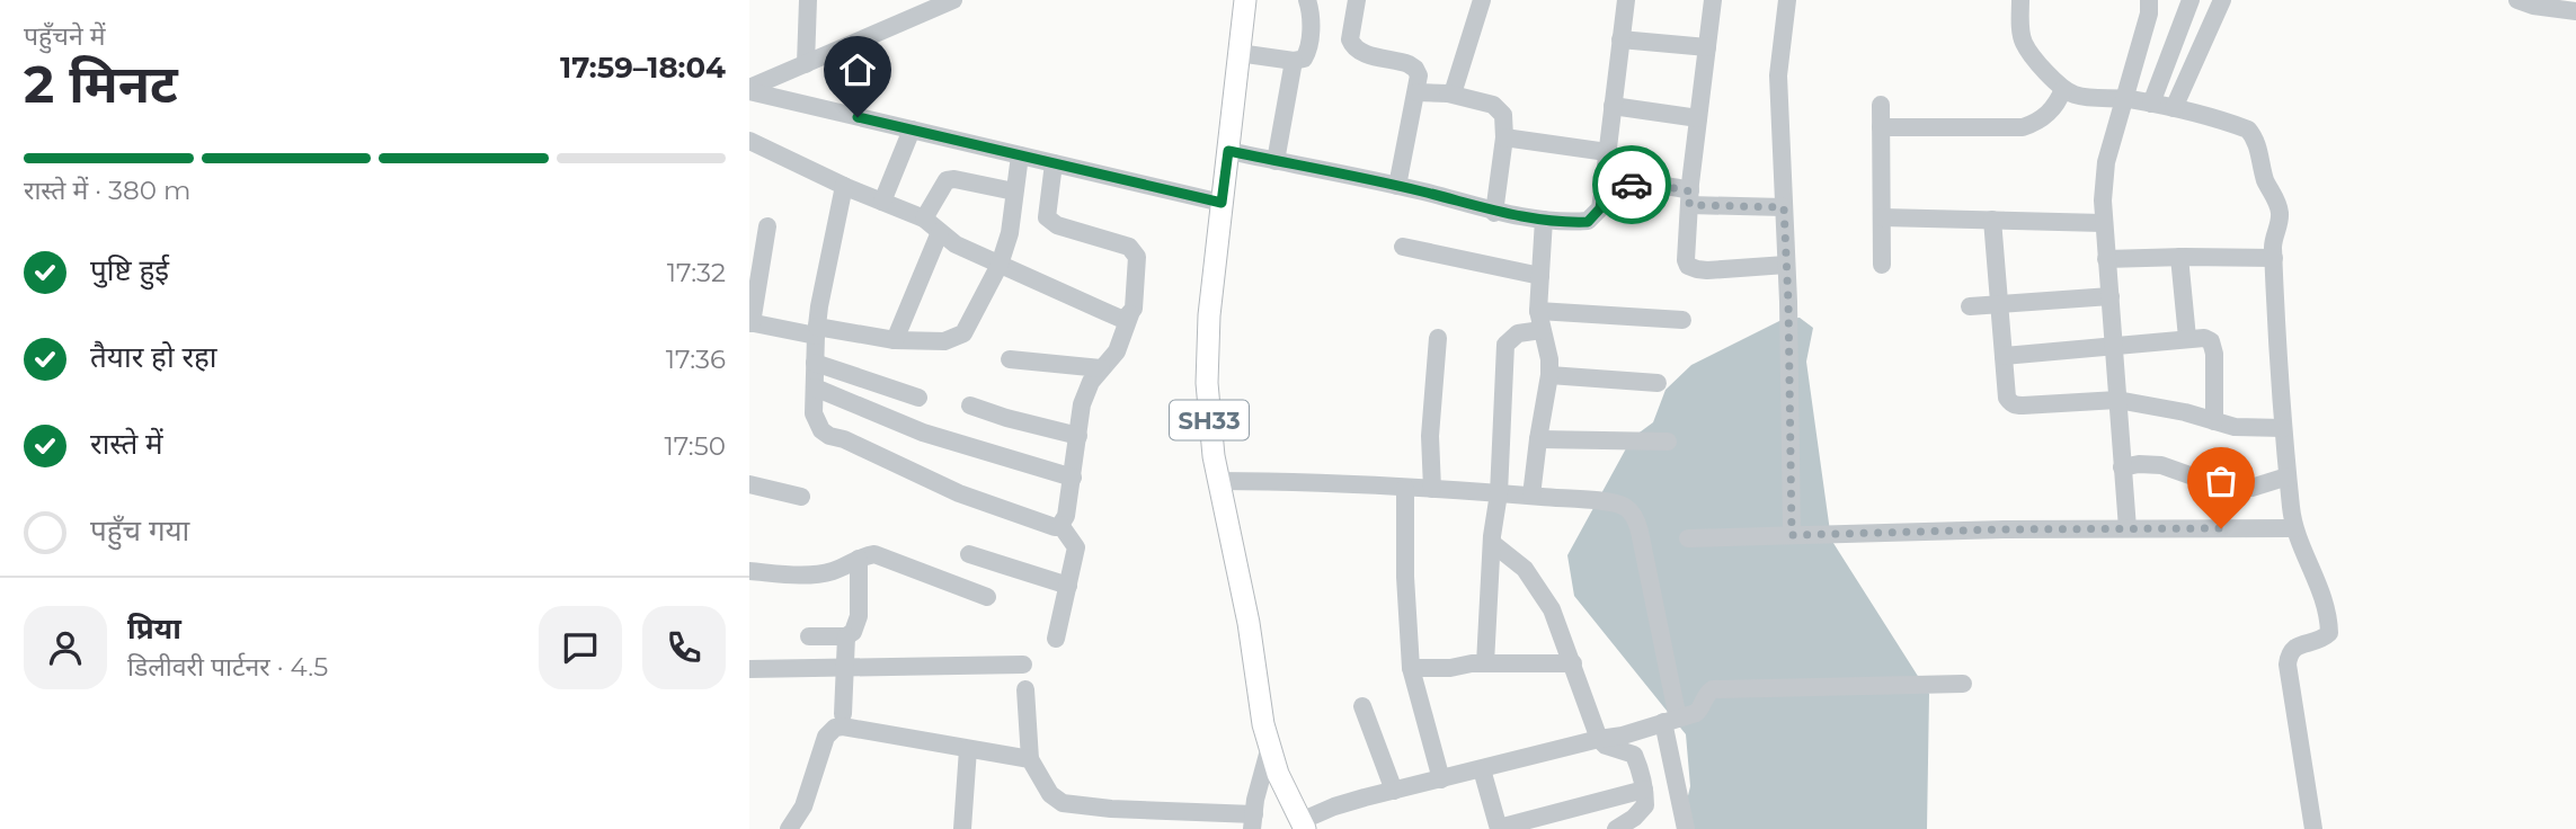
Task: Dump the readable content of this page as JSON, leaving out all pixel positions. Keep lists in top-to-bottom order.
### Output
{
  "streets": {
    "main road": ["SH33"]
  },
  "page": {
    "heading": ["2 मिनट", "पहुँचने में", "17:59–18:04"],
    "panel": ["प्रिया", "डिलीवरी पार्टनर · 4.5"],
    "bar": "रास्ते में · 380 m",
    "list": [
      ["पुष्टि हुई", "17:32"],
      ["तैयार हो रहा", "17:36"],
      ["रास्ते में", "17:50"],
      "पहुँच गया"
    ]
  }
}
